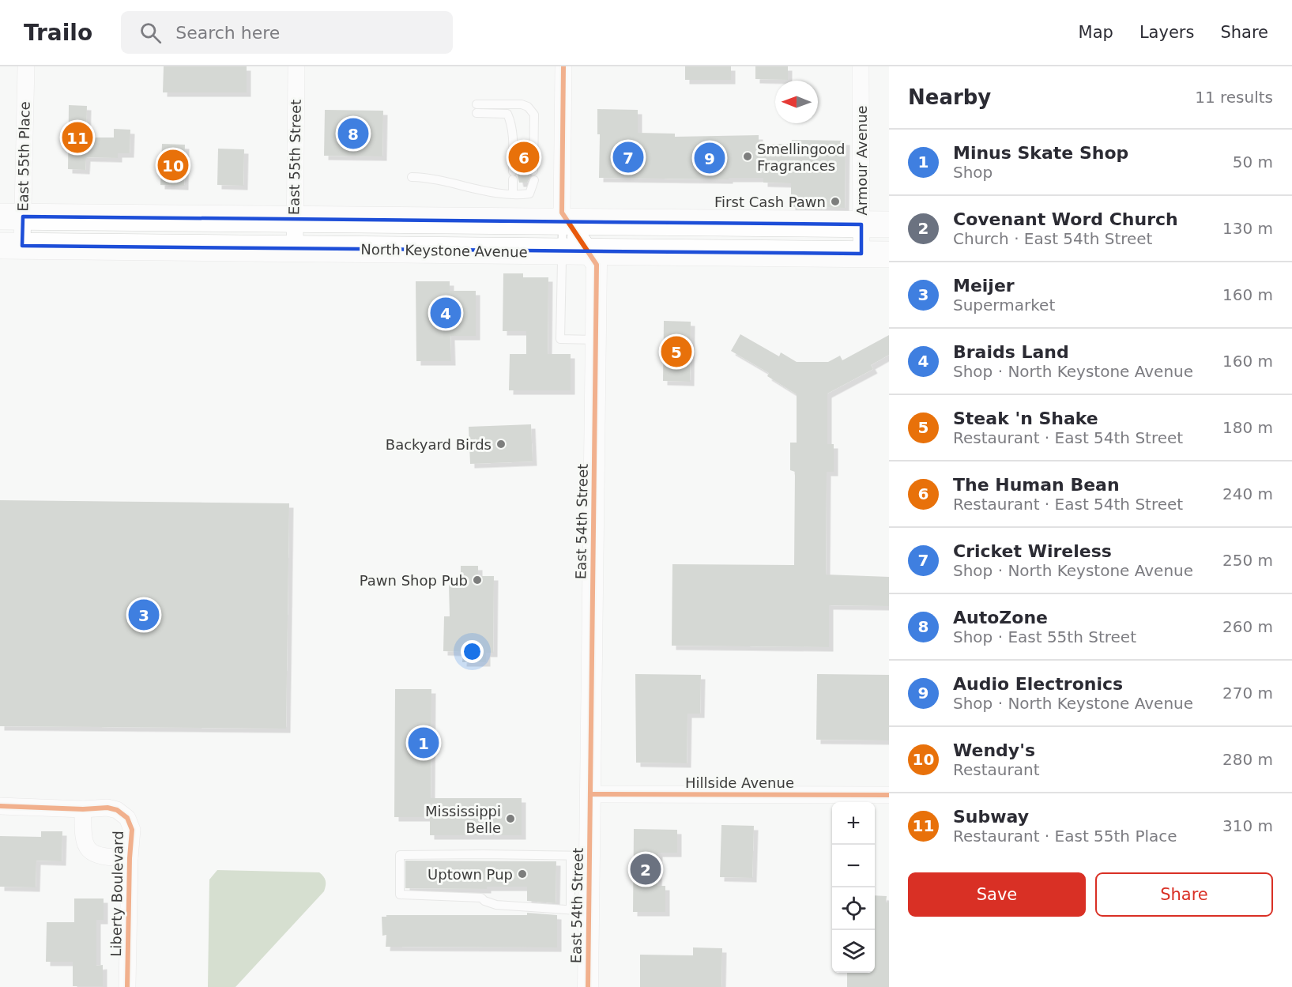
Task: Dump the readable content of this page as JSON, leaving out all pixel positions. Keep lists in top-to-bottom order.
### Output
{
  "streets": {
    "main road": ["North Keystone Avenue"],
    "street": [
      "East 55th Place",
      "East 55th Street",
      "Armour Avenue",
      "East 54th Street",
      "Hillside Avenue",
      "Liberty Boulevard"
    ]
  },
  "crossings": [
    ["East 55th Place", "North Keystone Avenue"],
    ["East 55th Street", "North Keystone Avenue"],
    ["Armour Avenue", "North Keystone Avenue"],
    ["North Keystone Avenue", "East 54th Street"],
    ["East 54th Street", "Hillside Avenue"]
  ],
  "places": [
    "Smellingood Fragrances",
    "First Cash Pawn",
    "Backyard Birds",
    "Pawn Shop Pub",
    "Mississippi Belle",
    "Uptown Pup"
  ],
  "north": "left",
  "page": {
    "header": "Trailo",
    "search": "Search here",
    "nav": ["Map", "Layers", "Share"],
    "heading": ["Nearby", "11 results"],
    "pins": [
      "8",
      "11",
      "6",
      "7",
      "9",
      "10",
      "4",
      "5",
      "3",
      "1",
      "2"
    ],
    "list": [
      {
        "mark": "1",
        "name": "Minus Skate Shop",
        "note": "Shop",
        "value": "50 m"
      },
      {
        "mark": "2",
        "name": "Covenant Word Church",
        "note": "Church · East 54th Street",
        "value": "130 m"
      },
      {
        "mark": "3",
        "name": "Meijer",
        "note": "Supermarket",
        "value": "160 m"
      },
      {
        "mark": "4",
        "name": "Braids Land",
        "note": "Shop · North Keystone Avenue",
        "value": "160 m"
      },
      {
        "mark": "5",
        "name": "Steak 'n Shake",
        "note": "Restaurant · East 54th Street",
        "value": "180 m"
      },
      {
        "mark": "6",
        "name": "The Human Bean",
        "note": "Restaurant · East 54th Street",
        "value": "240 m"
      },
      {
        "mark": "7",
        "name": "Cricket Wireless",
        "note": "Shop · North Keystone Avenue",
        "value": "250 m"
      },
      {
        "mark": "8",
        "name": "AutoZone",
        "note": "Shop · East 55th Street",
        "value": "260 m"
      },
      {
        "mark": "9",
        "name": "Audio Electronics",
        "note": "Shop · North Keystone Avenue",
        "value": "270 m"
      },
      {
        "mark": "10",
        "name": "Wendy's",
        "note": "Restaurant",
        "value": "280 m"
      },
      {
        "mark": "11",
        "name": "Subway",
        "note": "Restaurant · East 55th Place",
        "value": "310 m"
      }
    ],
    "map_buttons": ["+", "−"],
    "buttons": ["Save", "Share"]
  }
}
